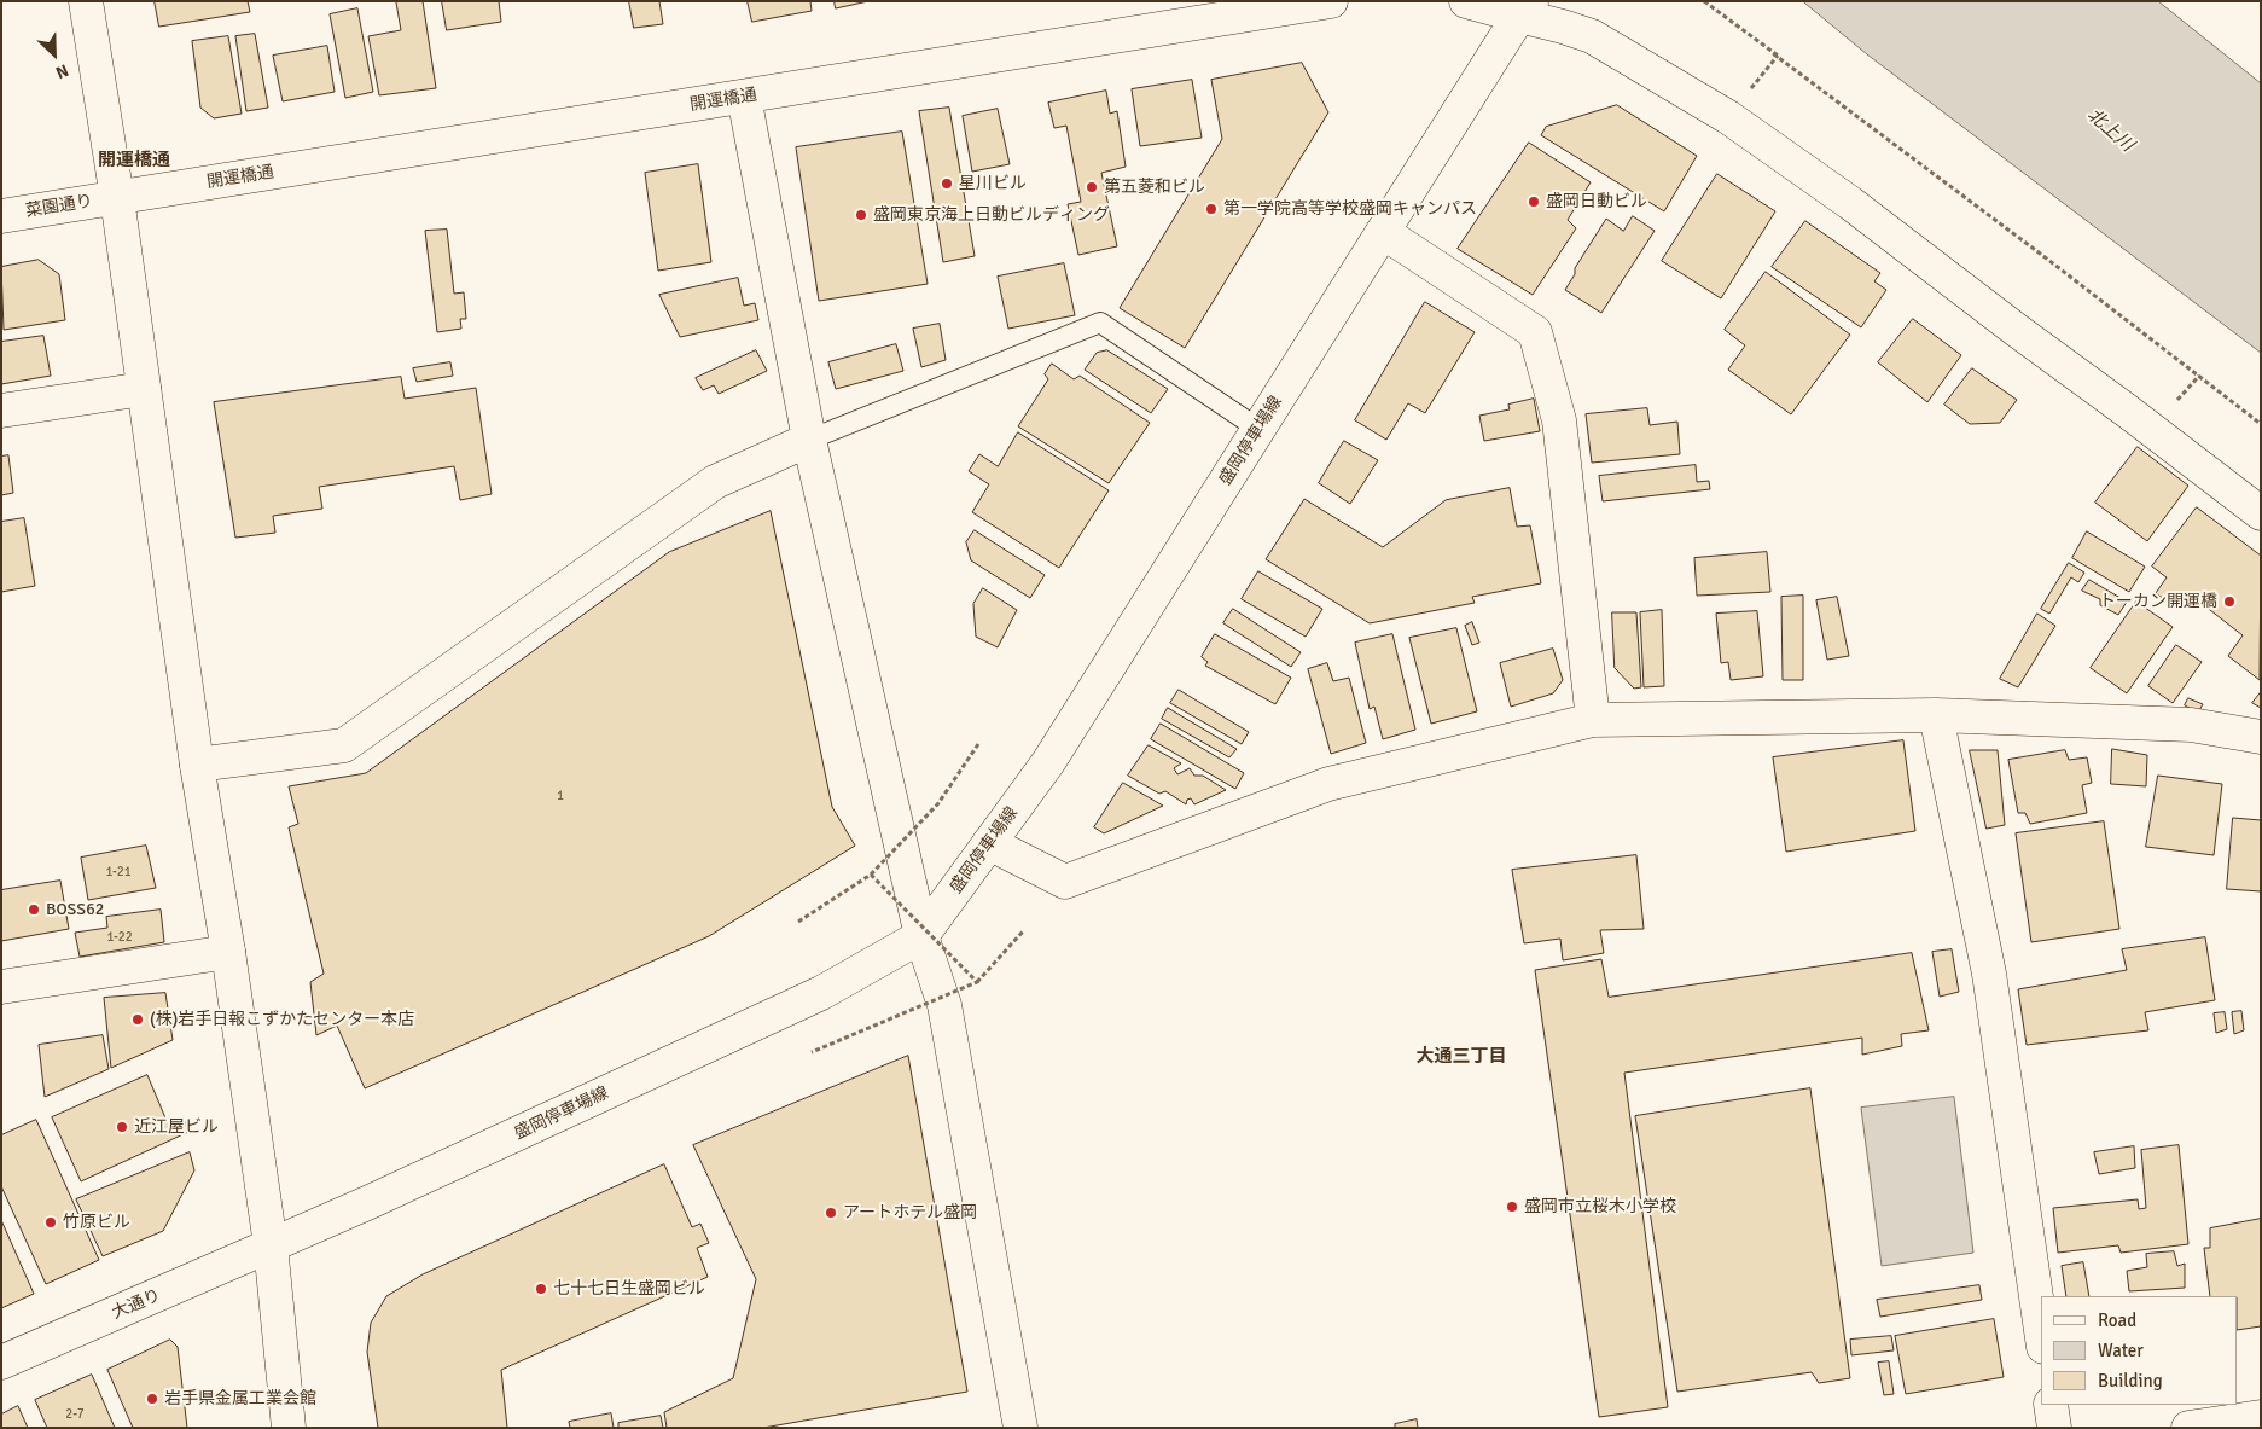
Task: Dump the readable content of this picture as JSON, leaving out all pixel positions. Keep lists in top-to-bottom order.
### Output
{
  "streets": {
    "street": [
      "開運橋通",
      "菜園通り",
      "盛岡停車場線",
      "大通り"
    ]
  },
  "crossings": [
    ["開運橋通", "菜園通り"],
    ["盛岡停車場線", "大通り"]
  ],
  "districts": ["開運橋通", "大通三丁目"],
  "water": ["北上川"],
  "places": [
    "星川ビル",
    "第五菱和ビル",
    "盛岡日動ビル",
    "第一学院高等学校盛岡キャンパス",
    "盛岡東京海上日動ビルディング",
    "トーカン開運橋",
    "BOSS62",
    "(株)岩手日報こずかたセンター本店",
    "近江屋ビル",
    "盛岡市立桜木小学校",
    "アートホテル盛岡",
    "竹原ビル",
    "七十七日生盛岡ビル",
    "岩手県金属工業会館"
  ],
  "house_numbers": [
    "1",
    "1-21",
    "1-22",
    "2-7"
  ],
  "legend": ["Road", "Water", "Building"],
  "north": "bottom right"
}
